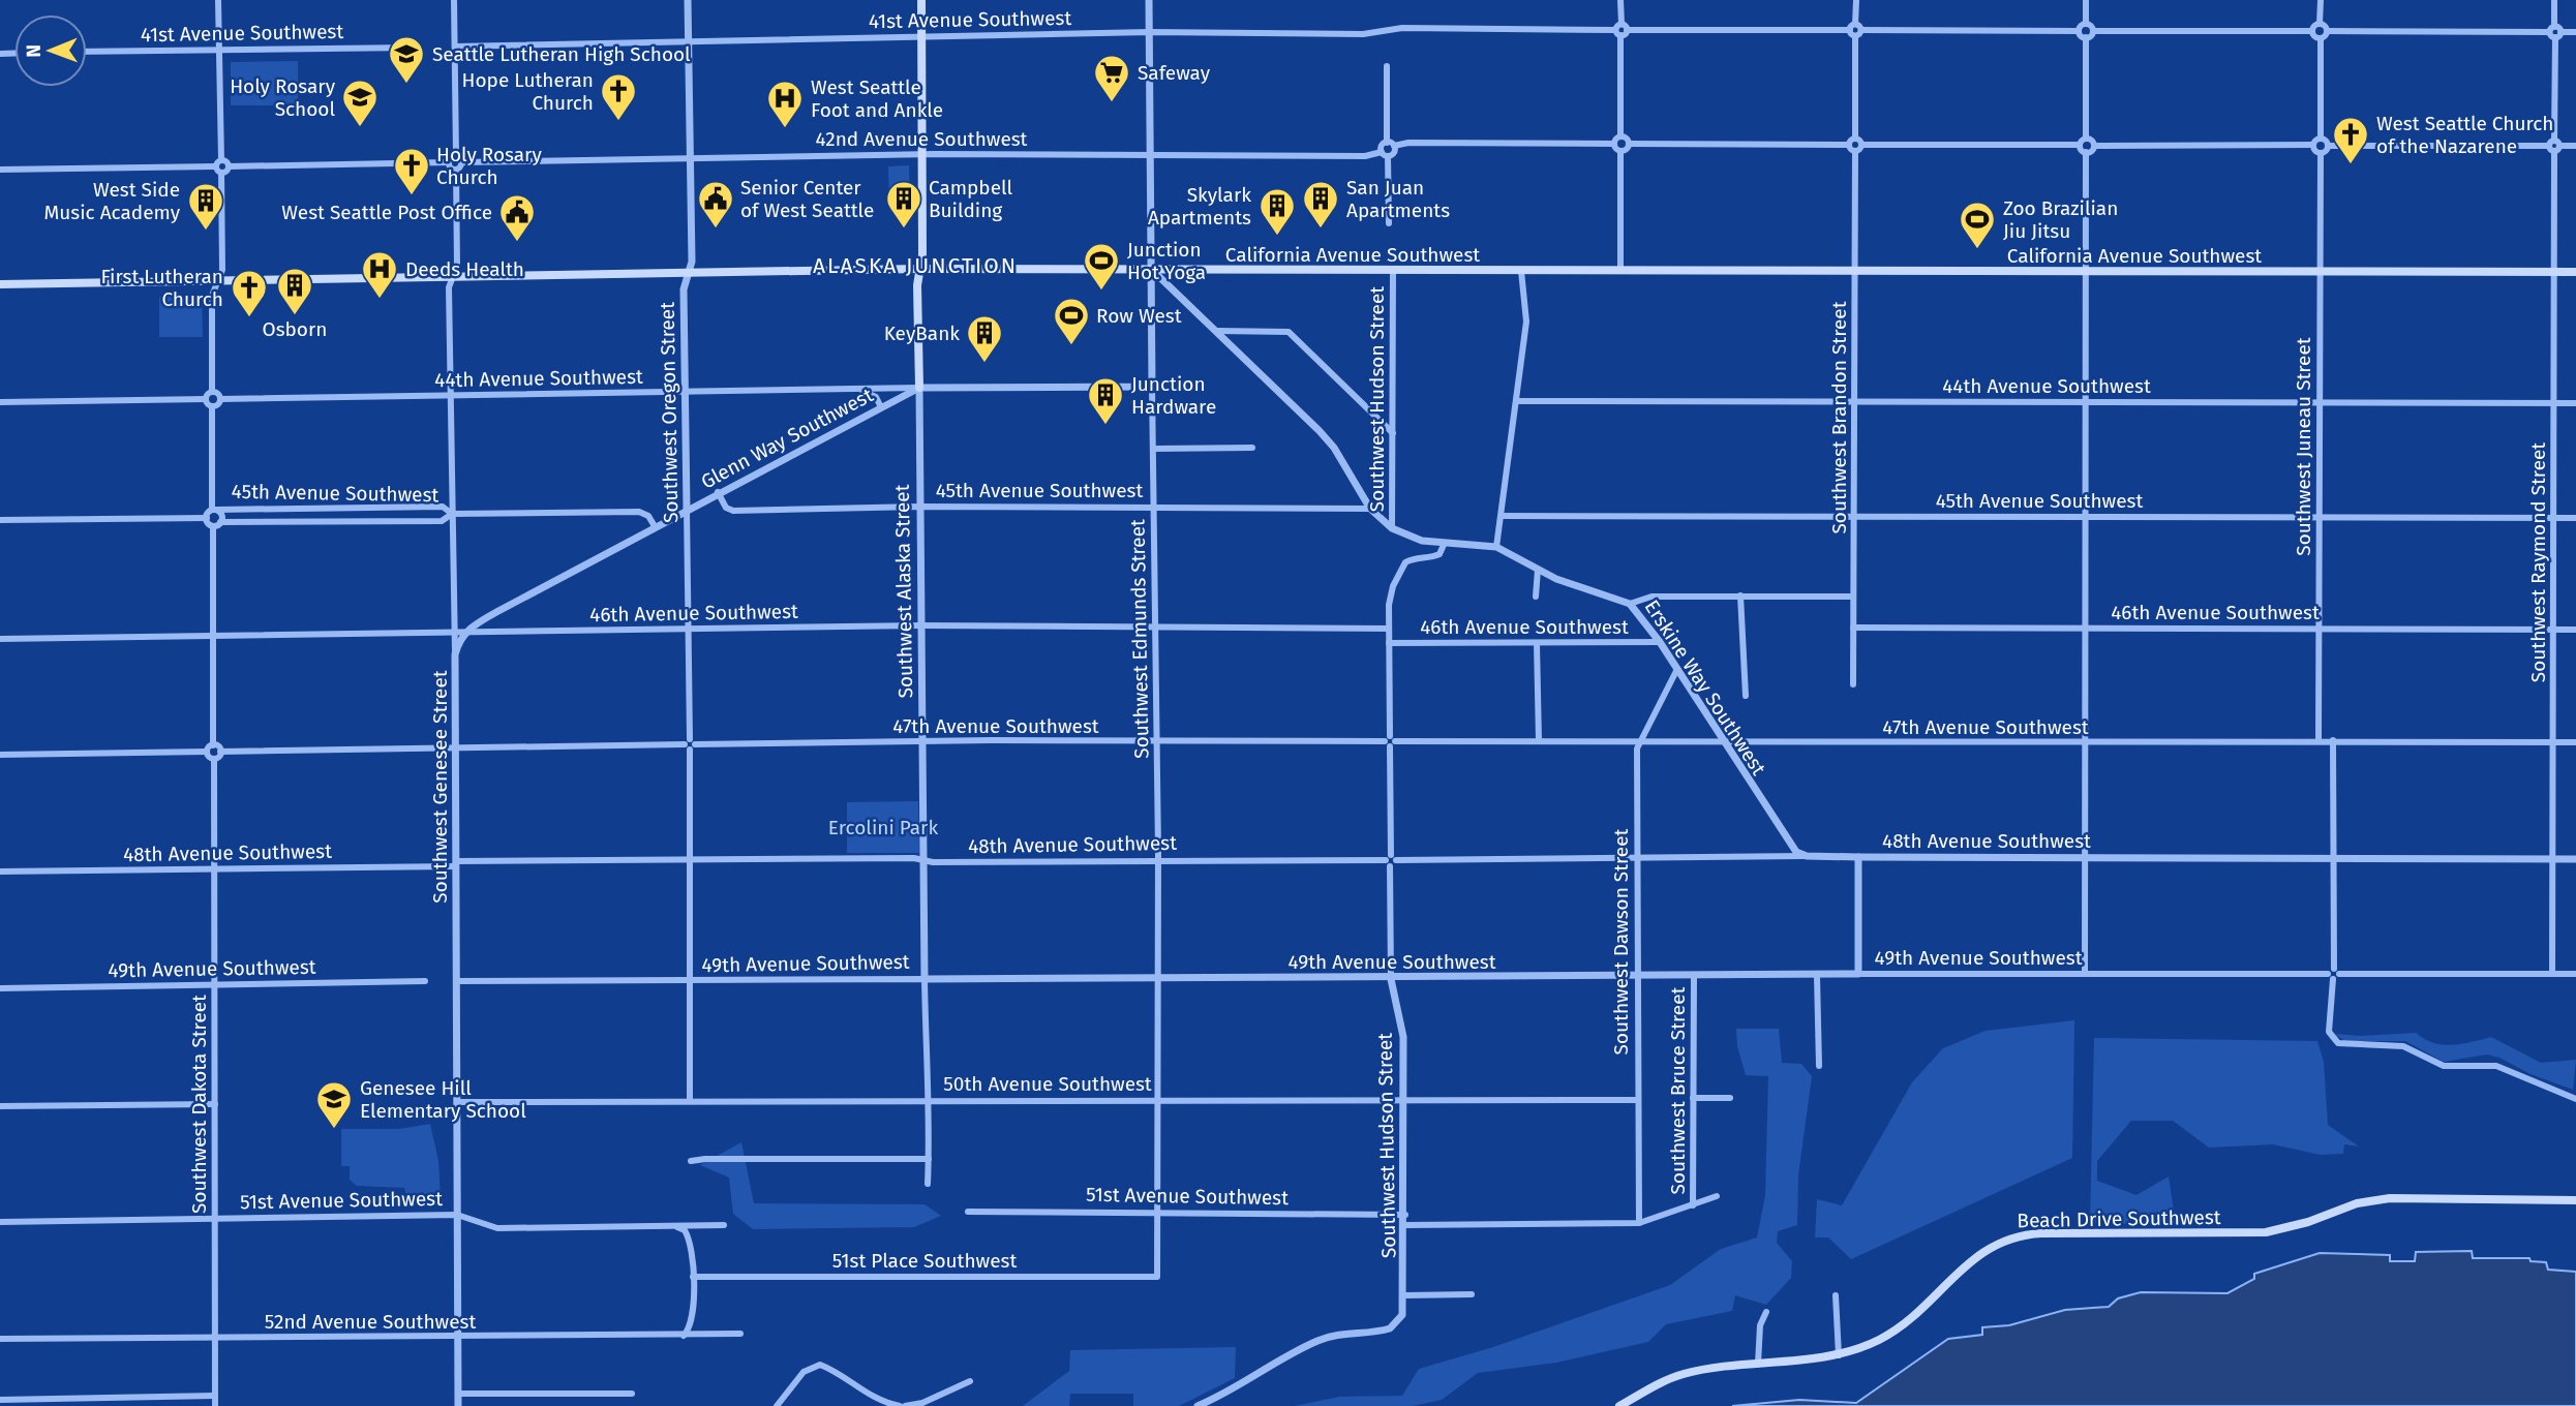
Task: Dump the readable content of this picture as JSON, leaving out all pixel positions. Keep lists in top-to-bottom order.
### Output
{
  "streets": {
    "main road": ["California Avenue Southwest", "Southwest Alaska Street", "Beach Drive Southwest"],
    "street": [
      "41st Avenue Southwest",
      "42nd Avenue Southwest",
      "44th Avenue Southwest",
      "Southwest Hudson Street",
      "Southwest Oregon Street",
      "Southwest Brandon Street",
      "Glenn Way Southwest",
      "Southwest Juneau Street",
      "45th Avenue Southwest",
      "Southwest Raymond Street",
      "46th Avenue Southwest",
      "Southwest Edmunds Street",
      "Erskine Way Southwest",
      "47th Avenue Southwest",
      "Southwest Genesee Street",
      "48th Avenue Southwest",
      "Southwest Dawson Street",
      "49th Avenue Southwest",
      "50th Avenue Southwest",
      "Southwest Bruce Street",
      "Southwest Dakota Street",
      "51st Avenue Southwest",
      "51st Place Southwest",
      "52nd Avenue Southwest"
    ]
  },
  "crossings": [
    ["41st Avenue Southwest", "Southwest Oregon Street"],
    ["41st Avenue Southwest", "Southwest Alaska Street"],
    ["41st Avenue Southwest", "Southwest Edmunds Street"],
    ["42nd Avenue Southwest", "Southwest Oregon Street"],
    ["42nd Avenue Southwest", "Southwest Alaska Street"],
    ["42nd Avenue Southwest", "Southwest Edmunds Street"],
    ["California Avenue Southwest", "Southwest Hudson Street"],
    ["California Avenue Southwest", "Southwest Oregon Street"],
    ["California Avenue Southwest", "Southwest Brandon Street"],
    ["California Avenue Southwest", "Southwest Juneau Street"],
    ["California Avenue Southwest", "Southwest Raymond Street"],
    ["California Avenue Southwest", "Southwest Alaska Street"],
    ["California Avenue Southwest", "Southwest Edmunds Street"],
    ["California Avenue Southwest", "Erskine Way Southwest"],
    ["California Avenue Southwest", "Southwest Genesee Street"],
    ["44th Avenue Southwest", "Southwest Oregon Street"],
    ["44th Avenue Southwest", "Southwest Brandon Street"],
    ["44th Avenue Southwest", "Glenn Way Southwest"],
    ["44th Avenue Southwest", "Southwest Juneau Street"],
    ["44th Avenue Southwest", "Southwest Raymond Street"],
    ["44th Avenue Southwest", "Southwest Alaska Street"],
    ["44th Avenue Southwest", "Southwest Edmunds Street"],
    ["44th Avenue Southwest", "Southwest Genesee Street"],
    ["Southwest Hudson Street", "46th Avenue Southwest"],
    ["Southwest Hudson Street", "Erskine Way Southwest"],
    ["Southwest Hudson Street", "47th Avenue Southwest"],
    ["Southwest Hudson Street", "48th Avenue Southwest"],
    ["Southwest Hudson Street", "49th Avenue Southwest"],
    ["Southwest Hudson Street", "50th Avenue Southwest"],
    ["Southwest Hudson Street", "51st Avenue Southwest"],
    ["Southwest Oregon Street", "Glenn Way Southwest"],
    ["Southwest Oregon Street", "46th Avenue Southwest"],
    ["Southwest Oregon Street", "47th Avenue Southwest"],
    ["Southwest Oregon Street", "48th Avenue Southwest"],
    ["Southwest Oregon Street", "49th Avenue Southwest"],
    ["Southwest Oregon Street", "50th Avenue Southwest"],
    ["Southwest Brandon Street", "45th Avenue Southwest"],
    ["Southwest Brandon Street", "46th Avenue Southwest"],
    ["Glenn Way Southwest", "45th Avenue Southwest"],
    ["Glenn Way Southwest", "Southwest Alaska Street"],
    ["Glenn Way Southwest", "46th Avenue Southwest"],
    ["Southwest Juneau Street", "45th Avenue Southwest"],
    ["Southwest Juneau Street", "46th Avenue Southwest"],
    ["Southwest Juneau Street", "47th Avenue Southwest"],
    ["45th Avenue Southwest", "Southwest Raymond Street"],
    ["45th Avenue Southwest", "Southwest Alaska Street"],
    ["45th Avenue Southwest", "Southwest Edmunds Street"],
    ["45th Avenue Southwest", "Erskine Way Southwest"],
    ["45th Avenue Southwest", "Southwest Genesee Street"],
    ["Southwest Raymond Street", "46th Avenue Southwest"],
    ["Southwest Raymond Street", "47th Avenue Southwest"],
    ["Southwest Raymond Street", "48th Avenue Southwest"],
    ["Southwest Raymond Street", "49th Avenue Southwest"],
    ["Southwest Alaska Street", "46th Avenue Southwest"],
    ["Southwest Alaska Street", "47th Avenue Southwest"],
    ["Southwest Alaska Street", "48th Avenue Southwest"],
    ["Southwest Alaska Street", "49th Avenue Southwest"],
    ["Southwest Alaska Street", "50th Avenue Southwest"],
    ["46th Avenue Southwest", "Southwest Edmunds Street"],
    ["46th Avenue Southwest", "Erskine Way Southwest"],
    ["46th Avenue Southwest", "Southwest Genesee Street"],
    ["Southwest Edmunds Street", "Erskine Way Southwest"],
    ["Southwest Edmunds Street", "47th Avenue Southwest"],
    ["Southwest Edmunds Street", "48th Avenue Southwest"],
    ["Southwest Edmunds Street", "49th Avenue Southwest"],
    ["Southwest Edmunds Street", "50th Avenue Southwest"],
    ["Southwest Edmunds Street", "51st Avenue Southwest"],
    ["Southwest Edmunds Street", "51st Place Southwest"],
    ["Erskine Way Southwest", "47th Avenue Southwest"],
    ["Erskine Way Southwest", "48th Avenue Southwest"],
    ["Erskine Way Southwest", "Southwest Dawson Street"],
    ["47th Avenue Southwest", "Southwest Genesee Street"],
    ["47th Avenue Southwest", "Southwest Dawson Street"],
    ["Southwest Genesee Street", "48th Avenue Southwest"],
    ["Southwest Genesee Street", "49th Avenue Southwest"],
    ["Southwest Genesee Street", "50th Avenue Southwest"],
    ["Southwest Genesee Street", "51st Avenue Southwest"],
    ["Southwest Genesee Street", "52nd Avenue Southwest"],
    ["48th Avenue Southwest", "Southwest Dawson Street"],
    ["48th Avenue Southwest", "Southwest Dakota Street"],
    ["Southwest Dawson Street", "49th Avenue Southwest"],
    ["Southwest Dawson Street", "50th Avenue Southwest"],
    ["49th Avenue Southwest", "Southwest Bruce Street"],
    ["49th Avenue Southwest", "Southwest Dakota Street"],
    ["Southwest Dakota Street", "51st Avenue Southwest"],
    ["Southwest Dakota Street", "52nd Avenue Southwest"]
  ],
  "districts": ["ALASKA JUNCTION"],
  "parks": ["Ercolini Park"],
  "places": {
    "school or university": ["Seattle Lutheran High School", "Holy Rosary School", "Genesee Hill Elementary School"],
    "supermarket": ["Safeway"],
    "church": [
      "Hope Lutheran Church",
      "West Seattle Church of the Nazarene",
      "Holy Rosary Church",
      "First Lutheran Church"
    ],
    "hospital": ["West Seattle Foot and Ankle", "Deeds Health"],
    "public building": ["Senior Center of West Seattle", "West Seattle Post Office"],
    "building": [
      "Campbell Building",
      "San Juan Apartments",
      "West Side Music Academy",
      "Skylark Apartments",
      "Osborn",
      "KeyBank",
      "Junction Hardware"
    ],
    "sports": ["Zoo Brazilian Jiu Jitsu", "Junction Hot Yoga", "Row West"]
  },
  "north": "left"
}
